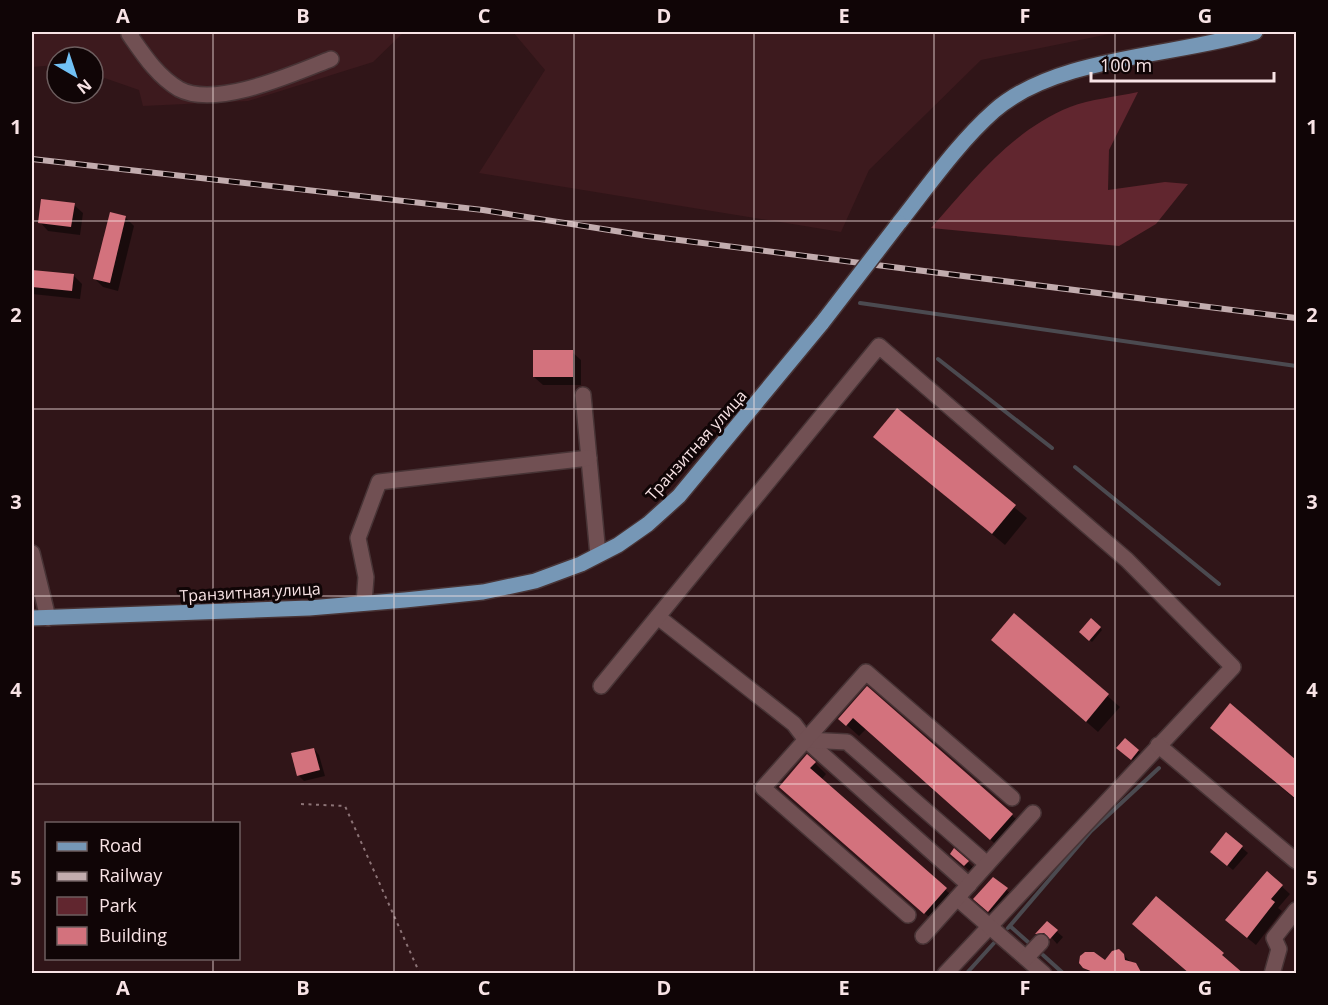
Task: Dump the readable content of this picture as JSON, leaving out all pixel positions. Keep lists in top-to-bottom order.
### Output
{
  "streets": {
    "main road": ["Транзитная улица"]
  },
  "legend": [
    "Road",
    "Railway",
    "Park",
    "Building"
  ],
  "scale_bar": "100 m",
  "north": "bottom right",
  "grid": {
    "columns": [
      "A",
      "B",
      "C",
      "D",
      "E",
      "F",
      "G"
    ],
    "rows": [
      "1",
      "2",
      "3",
      "4",
      "5"
    ]
  }
}
